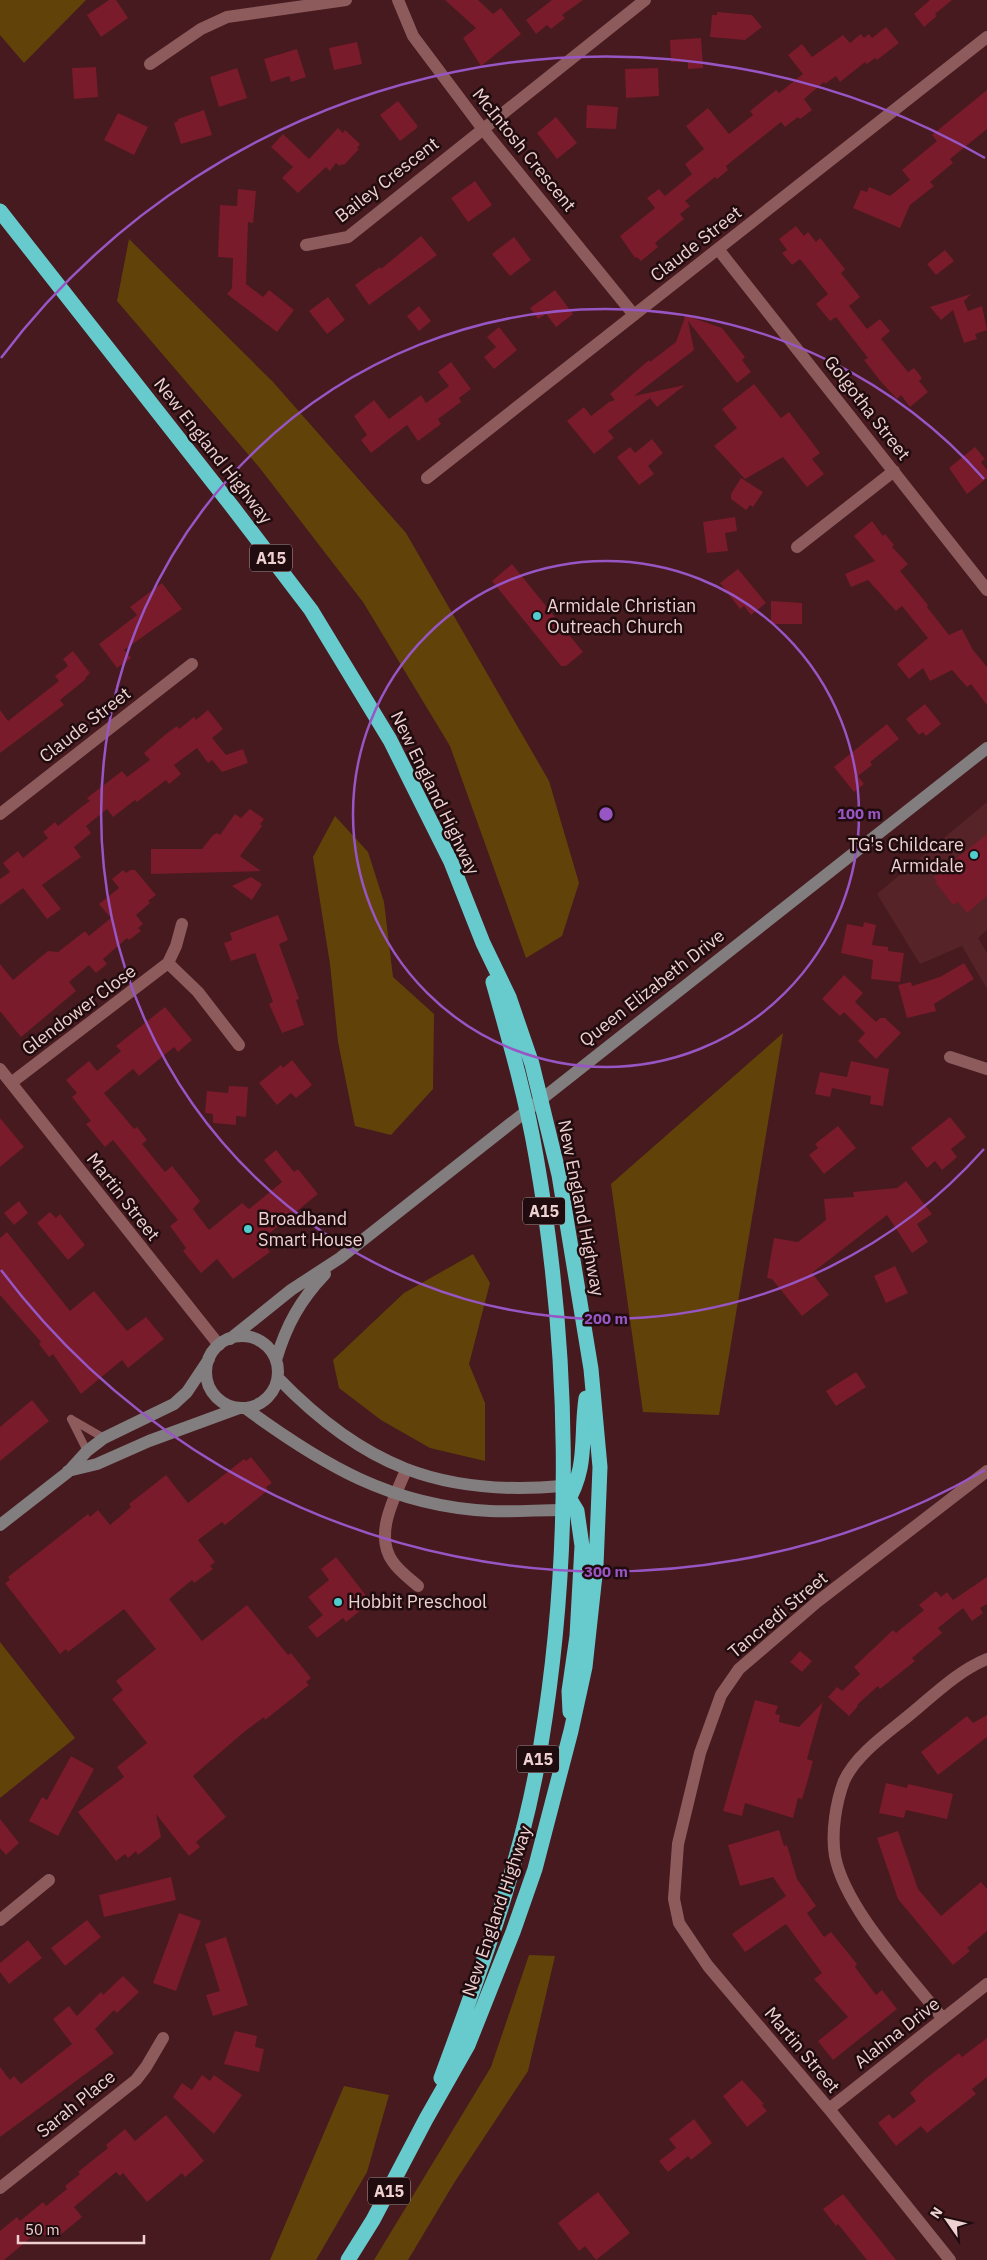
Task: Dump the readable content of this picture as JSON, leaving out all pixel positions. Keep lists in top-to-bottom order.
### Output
{
  "streets": {
    "highway": ["New England Highway", "A15"],
    "main road": ["Queen Elizabeth Drive"],
    "street": [
      "McIntosh Crescent",
      "Bailey Crescent",
      "Claude Street",
      "Golgotha Street",
      "Glendower Close",
      "Martin Street",
      "Tancredi Street",
      "Alahna Drive",
      "Sarah Place"
    ]
  },
  "crossings": [
    ["McIntosh Crescent", "Bailey Crescent"],
    ["McIntosh Crescent", "Claude Street"],
    ["Claude Street", "Golgotha Street"],
    ["Queen Elizabeth Drive", "Martin Street"],
    ["Glendower Close", "Martin Street"],
    ["Martin Street", "Tancredi Street"],
    ["Martin Street", "Alahna Drive"]
  ],
  "places": [
    "Armidale Christian Outreach Church",
    "TG's Childcare Armidale",
    "Broadband Smart House",
    "Hobbit Preschool"
  ],
  "scale_bar": "50 m",
  "north": "top left",
  "rings": ["100 m", "200 m", "300 m"]
}
